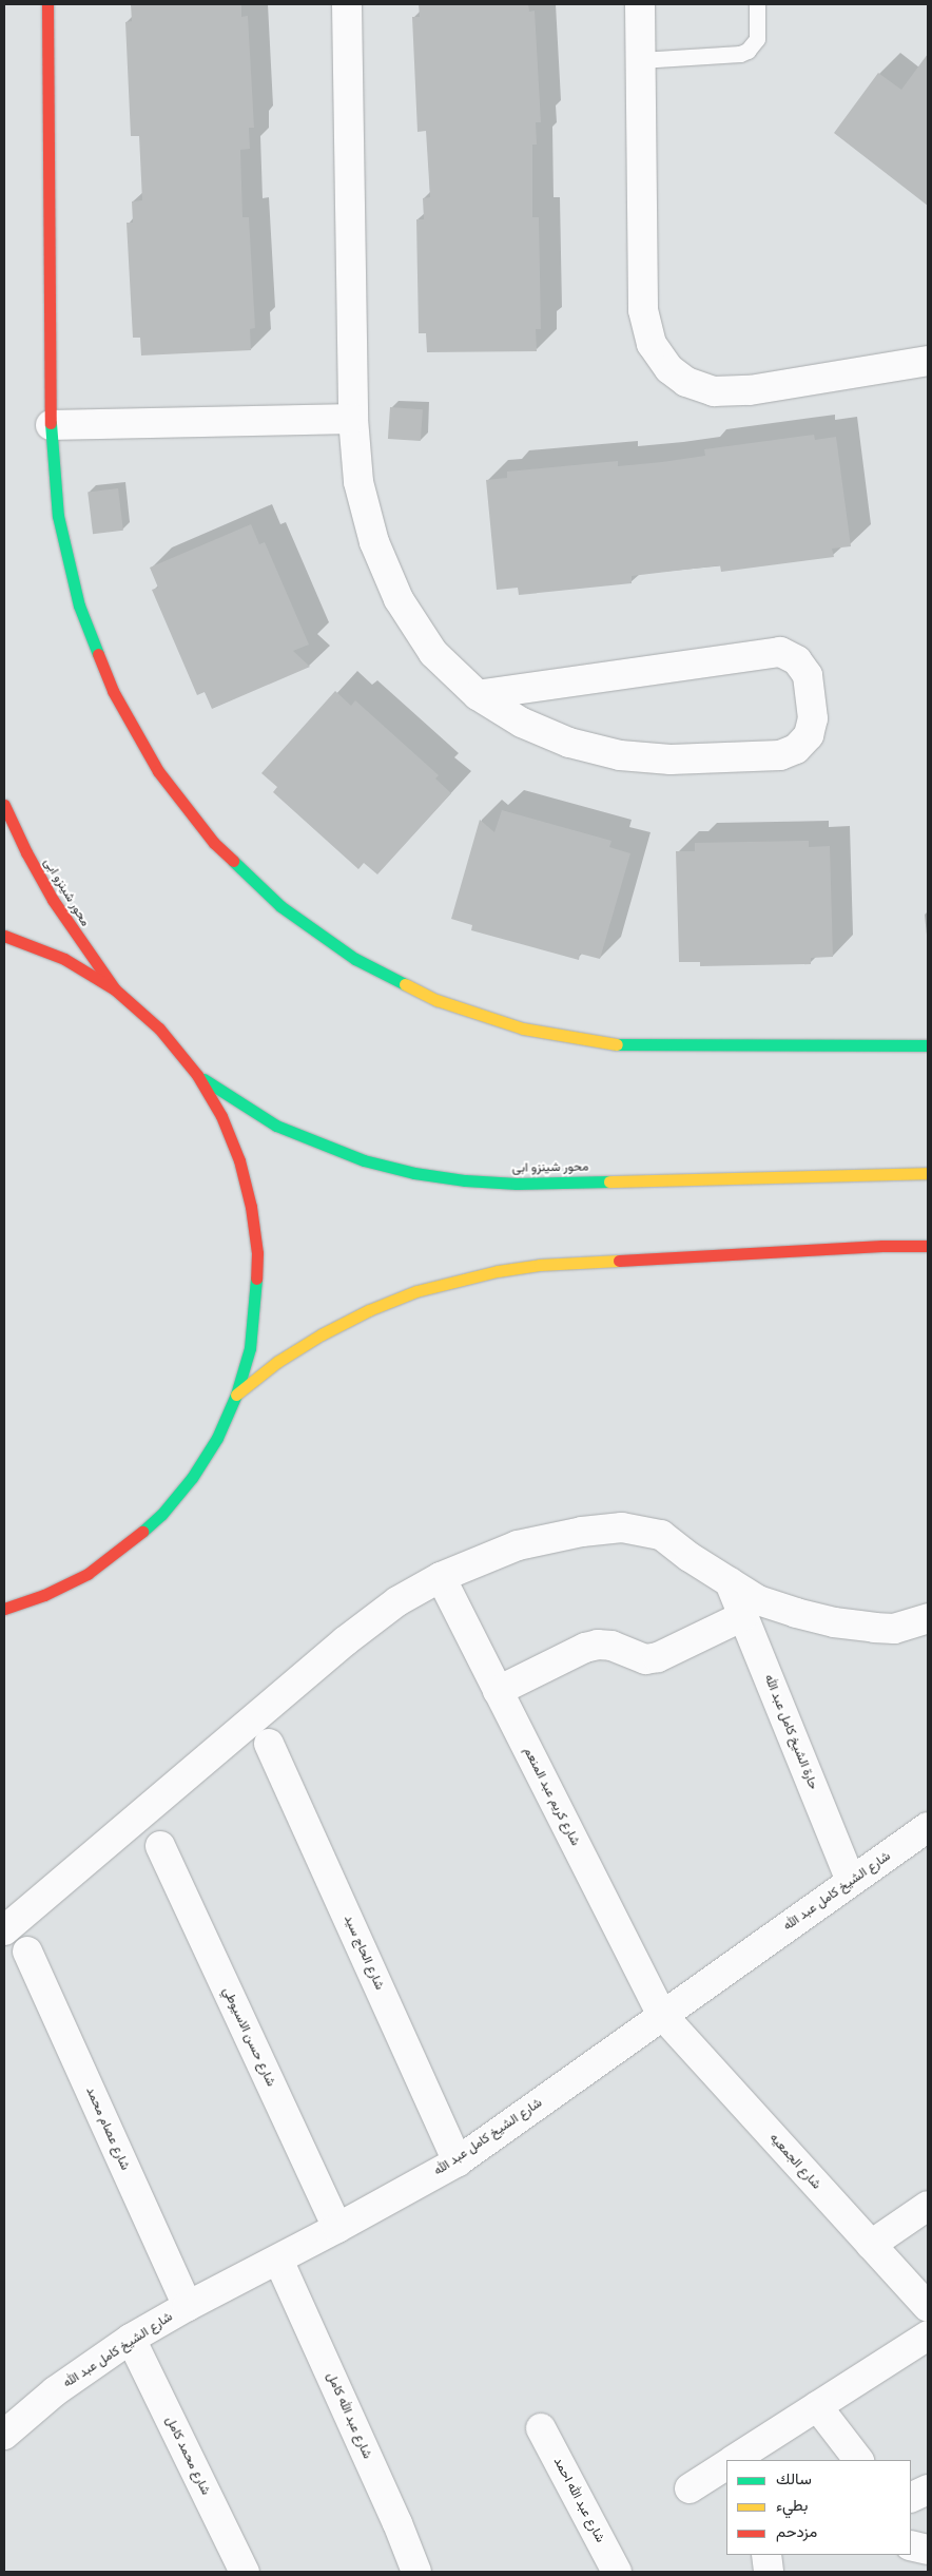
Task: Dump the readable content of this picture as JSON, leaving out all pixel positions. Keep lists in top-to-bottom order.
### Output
{
  "streets": {
    "main road": ["محور شينزو ابى"],
    "street": [
      "حارة الشيخ كامل عبد الله",
      "شارع كريم عبد المنعم",
      "شارع الشيخ كامل عبد الله",
      "شارع الحاج سيد",
      "شارع حسن الاسيوطي",
      "شارع عصام محمد",
      "شارع الجمعيه",
      "شارع عبد الله كامل",
      "شارع محمد كامل",
      "شارع عبد الله احمد"
    ]
  },
  "crossings": [
    ["حارة الشيخ كامل عبد الله", "شارع الشيخ كامل عبد الله"],
    ["شارع كريم عبد المنعم", "شارع الشيخ كامل عبد الله"],
    ["شارع كريم عبد المنعم", "شارع الجمعيه"],
    ["شارع الشيخ كامل عبد الله", "شارع الحاج سيد"],
    ["شارع الشيخ كامل عبد الله", "شارع حسن الاسيوطي"],
    ["شارع الشيخ كامل عبد الله", "شارع عصام محمد"],
    ["شارع الشيخ كامل عبد الله", "شارع الجمعيه"],
    ["شارع الشيخ كامل عبد الله", "شارع عبد الله كامل"],
    ["شارع الشيخ كامل عبد الله", "شارع محمد كامل"]
  ],
  "legend": ["سالك", "بطيء", "مزدحم"]
}
